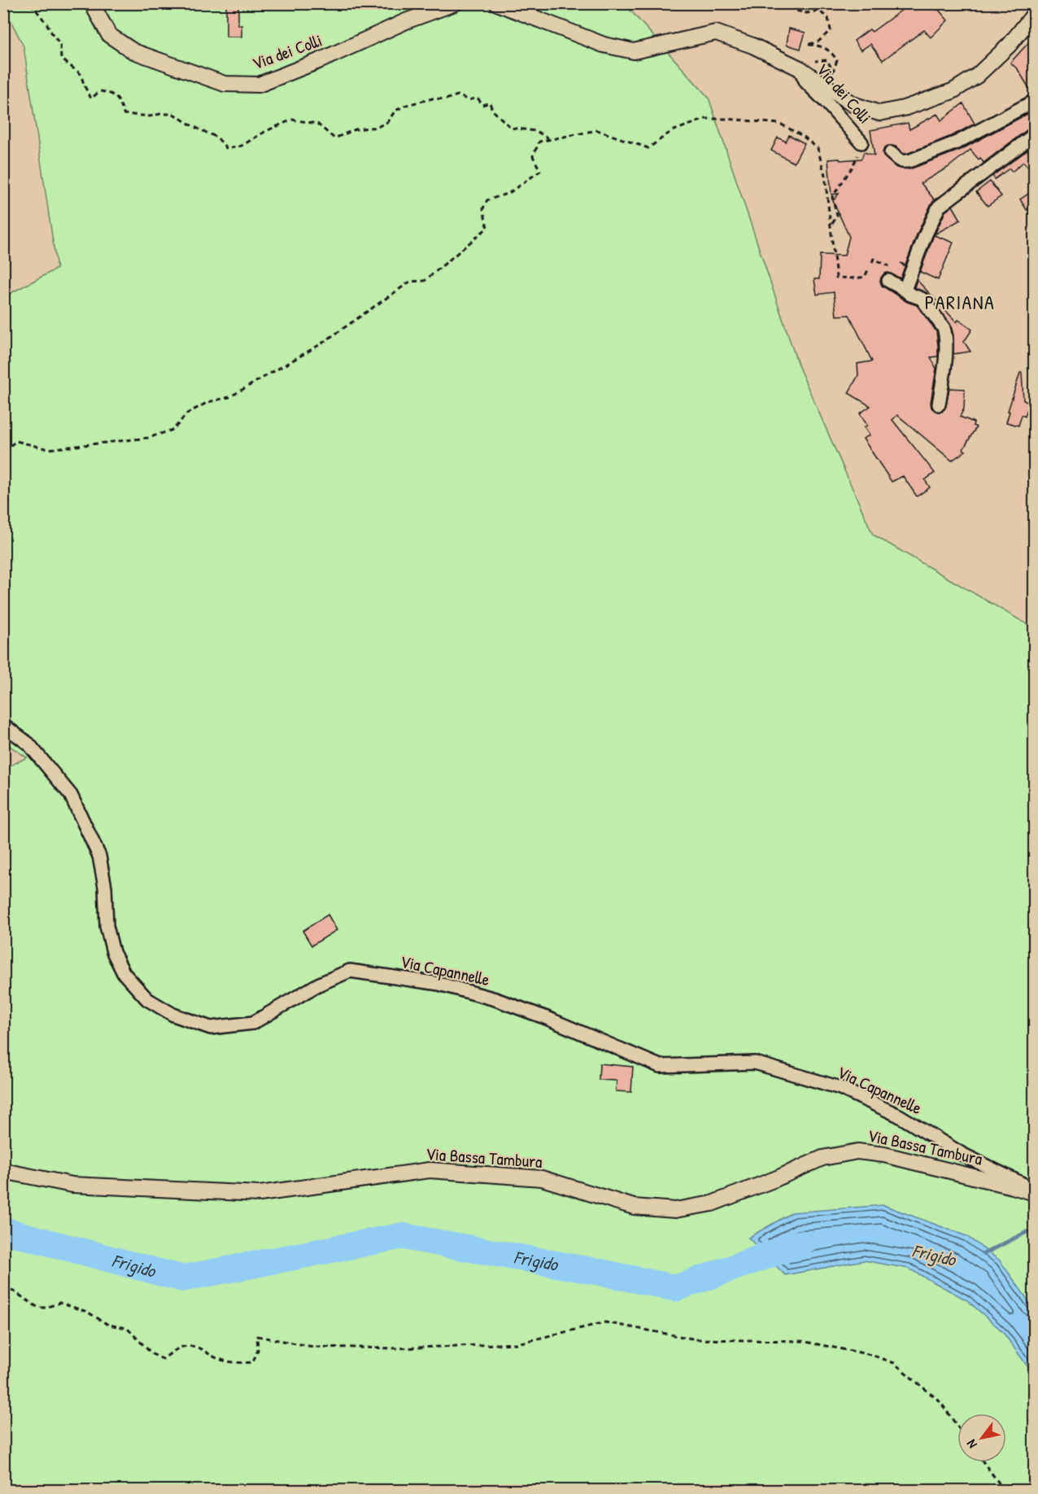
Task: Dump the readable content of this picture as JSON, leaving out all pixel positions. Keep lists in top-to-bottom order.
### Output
{
  "streets": {
    "street": ["Via dei Colli", "Via Capannelle", "Via Bassa Tambura"]
  },
  "crossings": [
    ["Via Capannelle", "Via Bassa Tambura"]
  ],
  "districts": ["PARIANA"],
  "water": ["Frigido"],
  "north": "bottom left"
}
